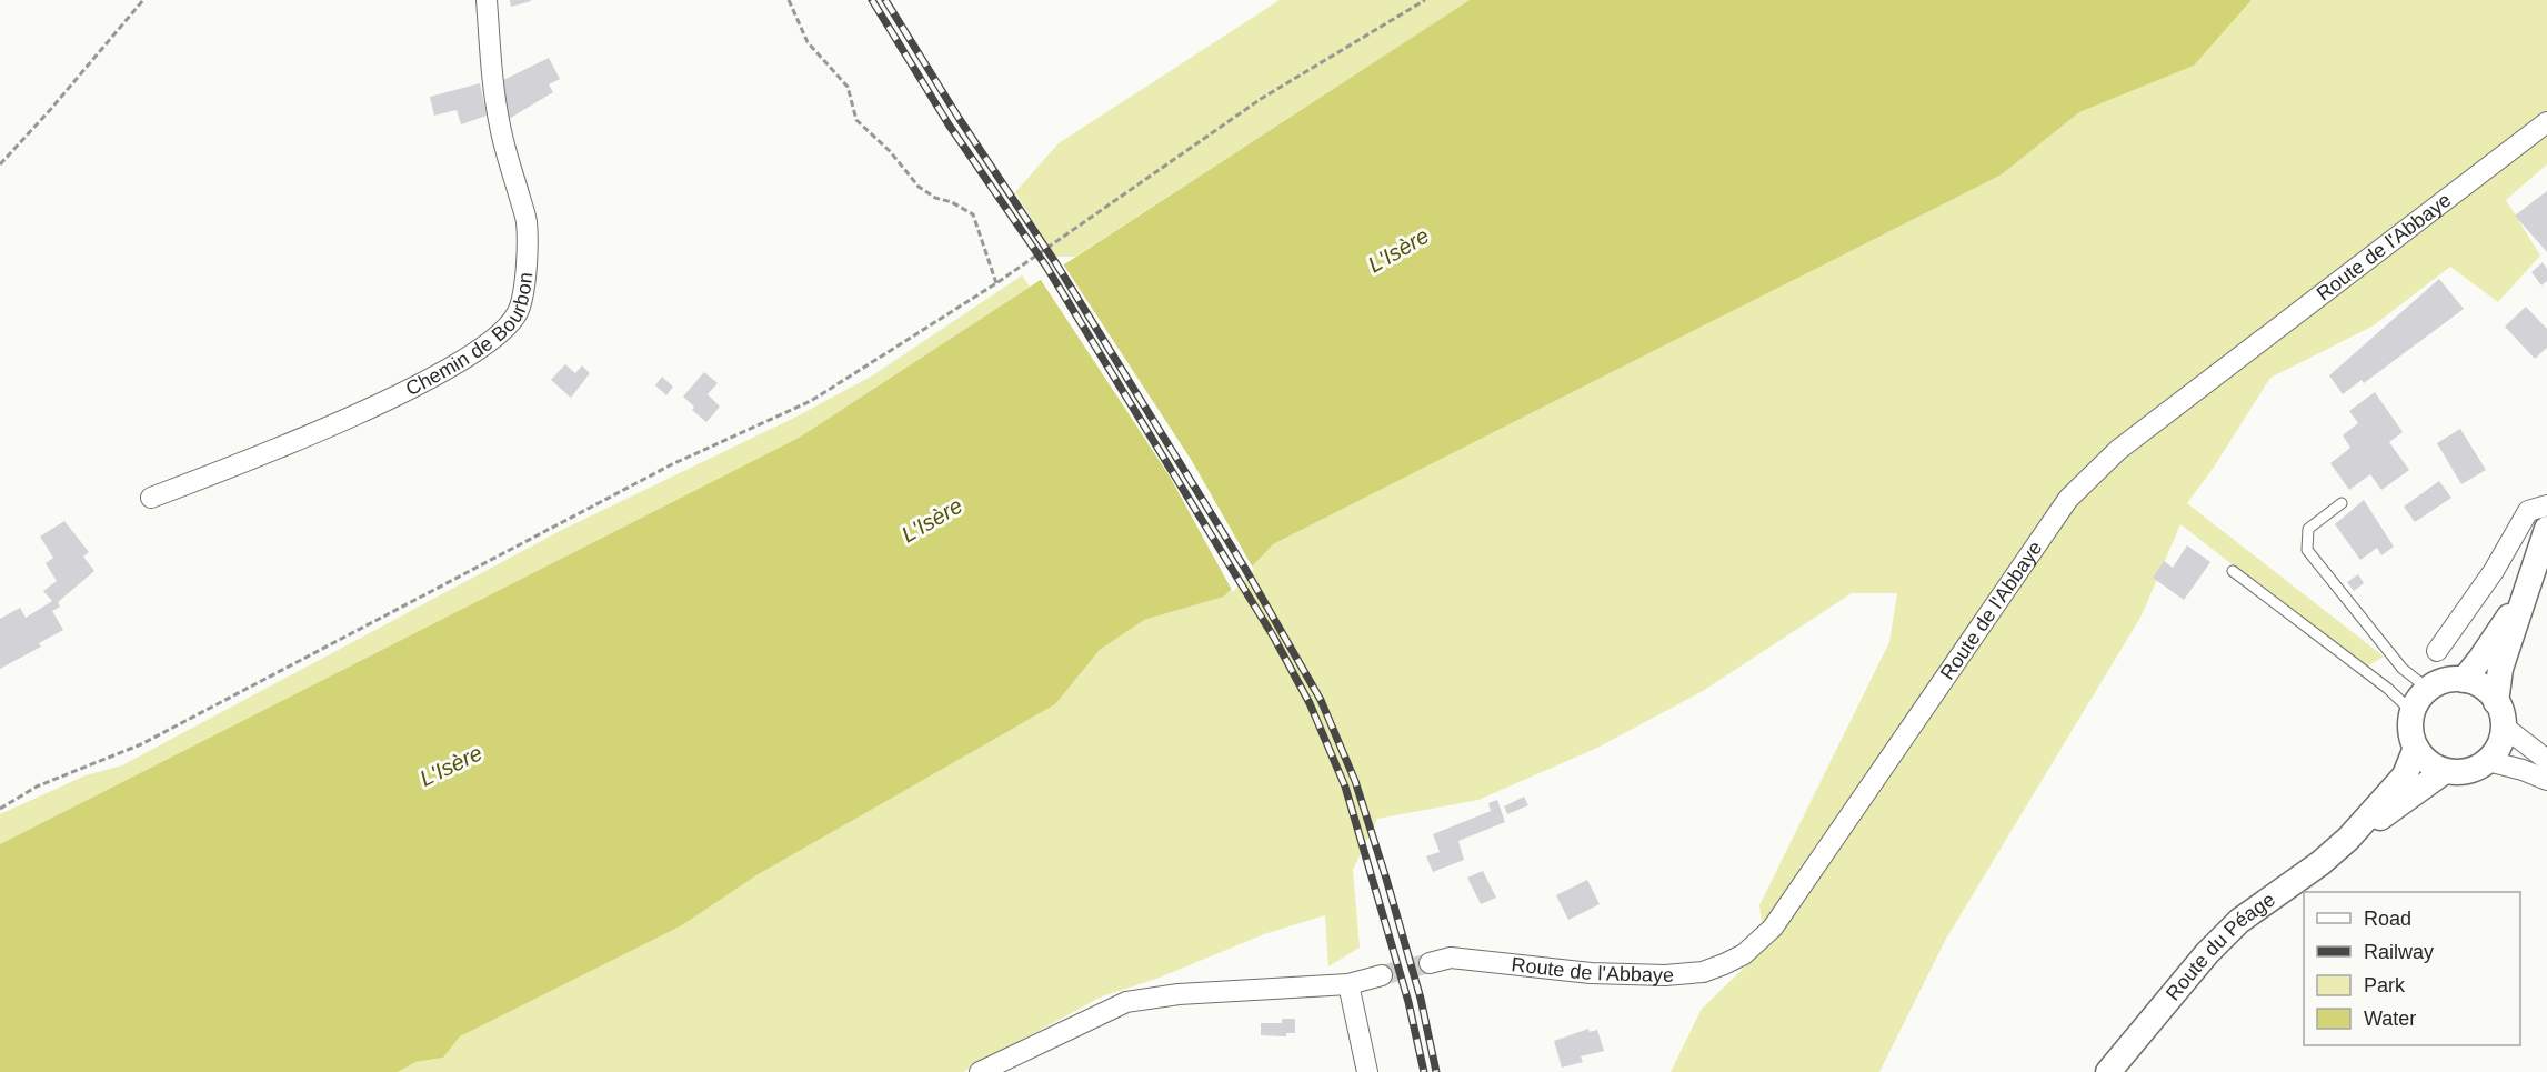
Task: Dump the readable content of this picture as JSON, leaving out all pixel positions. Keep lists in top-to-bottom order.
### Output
{
  "streets": {
    "street": ["Route de l'Abbaye", "Chemin de Bourbon", "Route du Péage"]
  },
  "water": ["L'Isère"],
  "legend": [
    "Road",
    "Railway",
    "Park",
    "Water"
  ]
}
